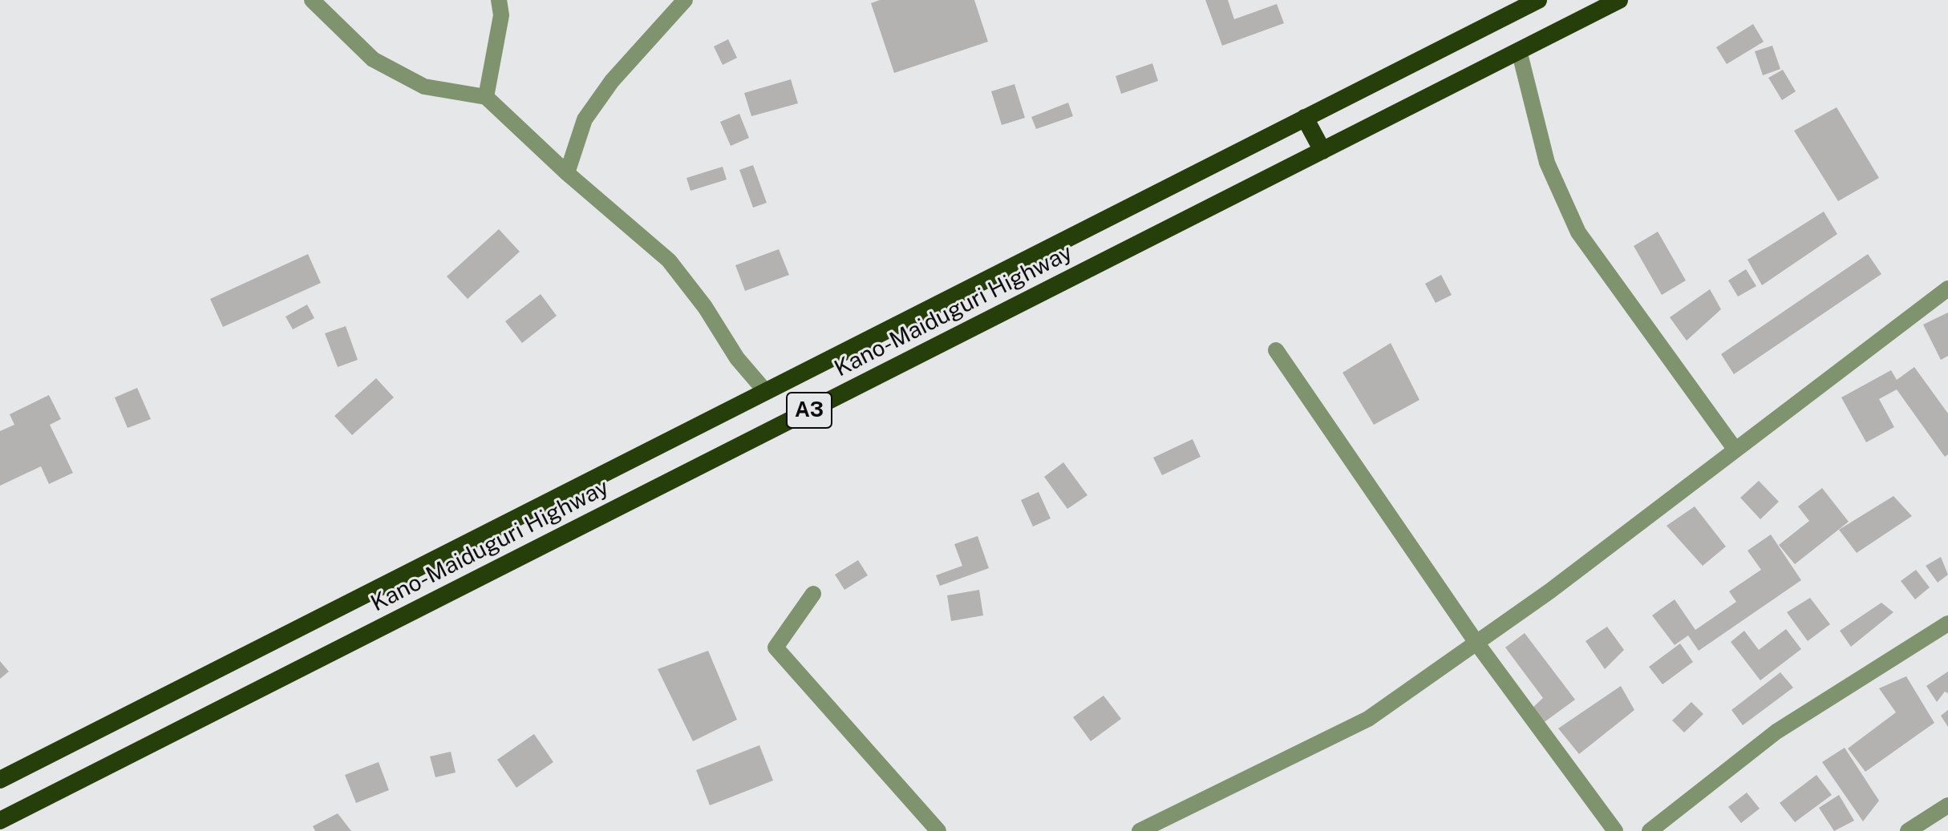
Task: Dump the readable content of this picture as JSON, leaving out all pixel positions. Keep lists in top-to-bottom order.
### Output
{
  "streets": {
    "highway": ["Kano-Maiduguri Highway", "A3"]
  }
}
